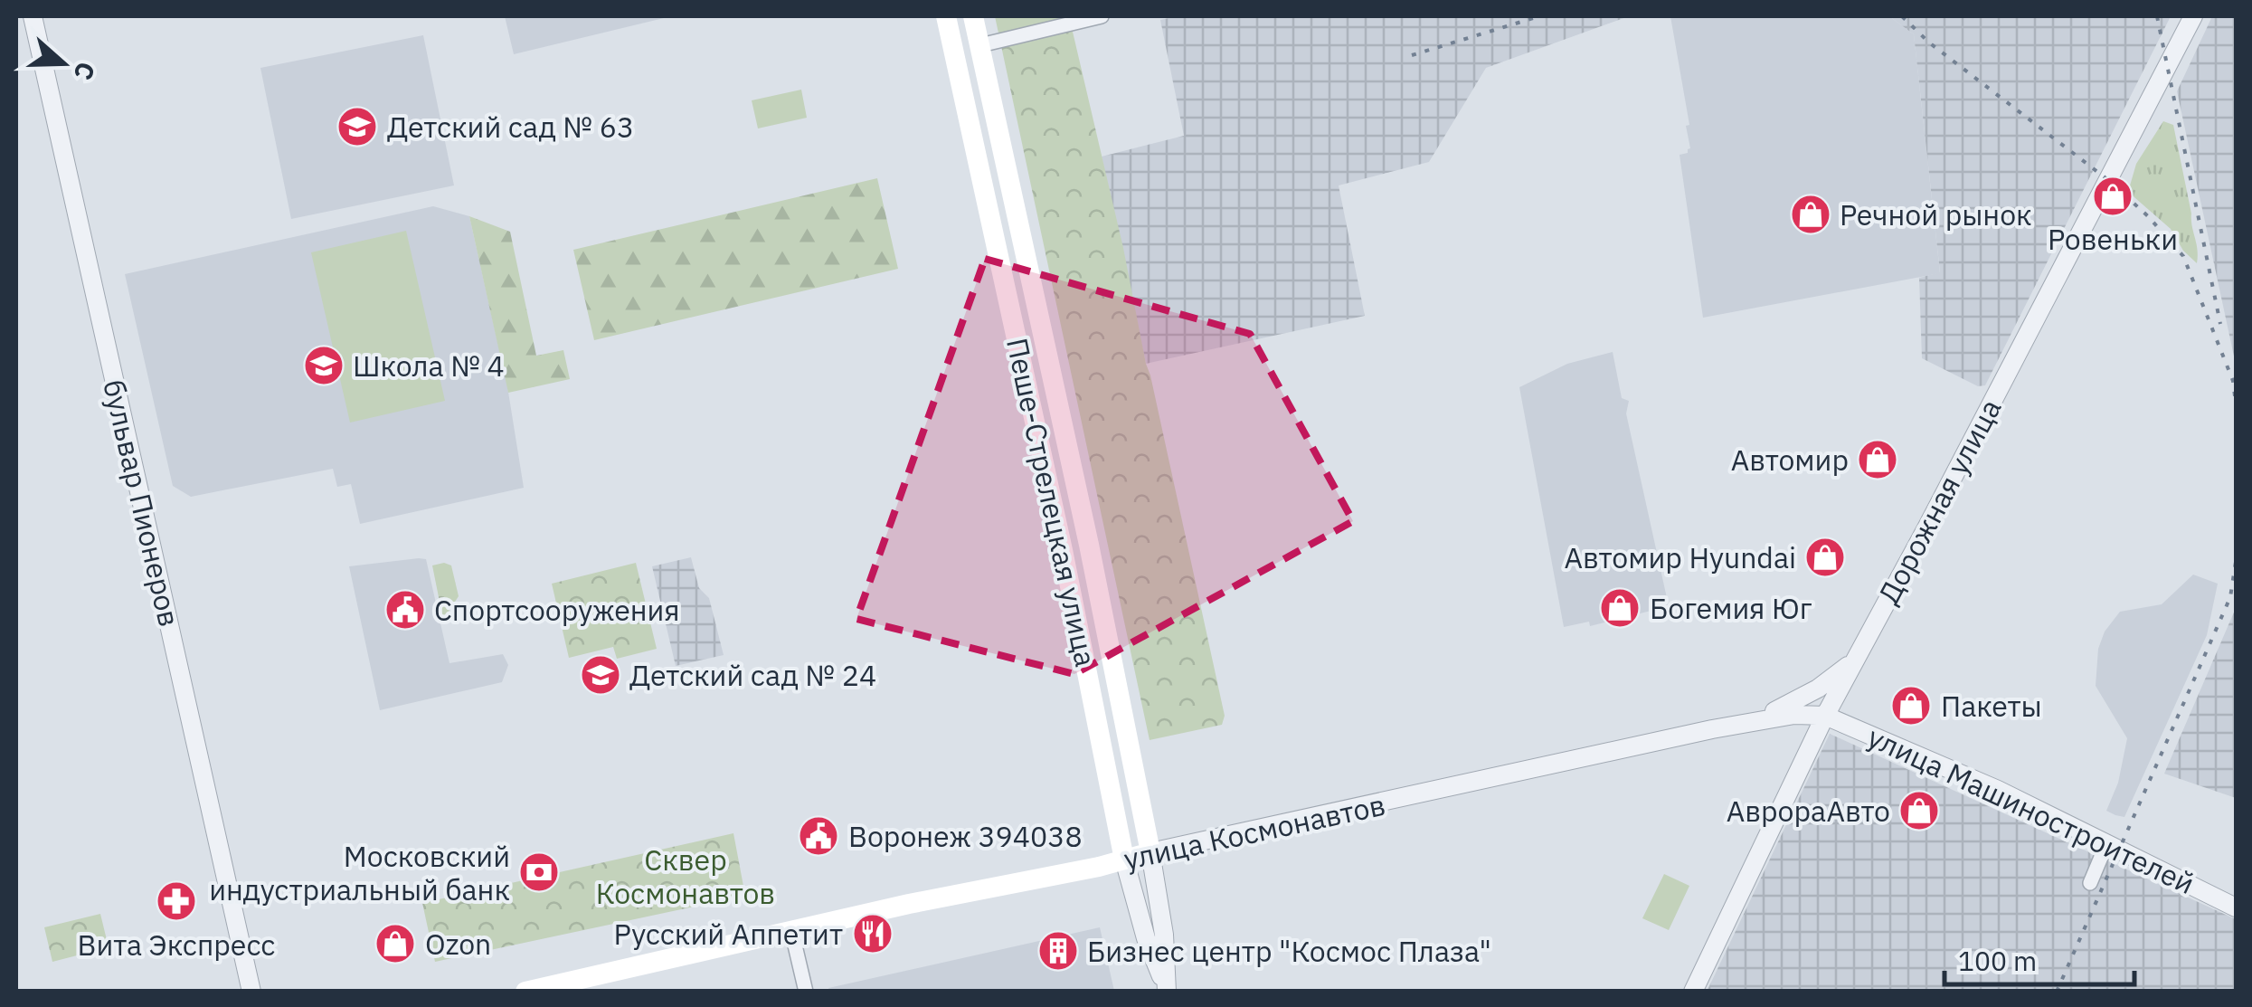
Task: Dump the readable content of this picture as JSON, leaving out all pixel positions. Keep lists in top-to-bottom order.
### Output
{
  "streets": {
    "main road": ["Пеше-Стрелецкая улица", "улица Космонавтов"],
    "street": ["Дорожная улица", "бульвар Пионеров", "улица Машиностроителей"]
  },
  "crossings": [
    ["Дорожная улица", "улица Машиностроителей"],
    ["Дорожная улица", "улица Космонавтов"],
    ["Пеше-Стрелецкая улица", "улица Космонавтов"],
    ["улица Машиностроителей", "улица Космонавтов"]
  ],
  "parks": ["Сквер Космонавтов"],
  "places": {
    "school or university": ["Детский сад № 63", "Школа № 4", "Детский сад № 24"],
    "shop": [
      "Ровеньки",
      "Речной рынок",
      "Автомир",
      "Автомир Hyundai",
      "Богемия Юг",
      "Пакеты",
      "АврораАвто",
      "Ozon"
    ],
    "public building": ["Спортсооружения", "Воронеж 394038"],
    "bank": ["Московский индустриальный банк"],
    "pharmacy": ["Вита Экспресс"],
    "restaurant": ["Русский Аппетит"],
    "building": ["Бизнес центр \"Космос Плаза\""]
  },
  "scale_bar": "100 m",
  "north": "right"
}
